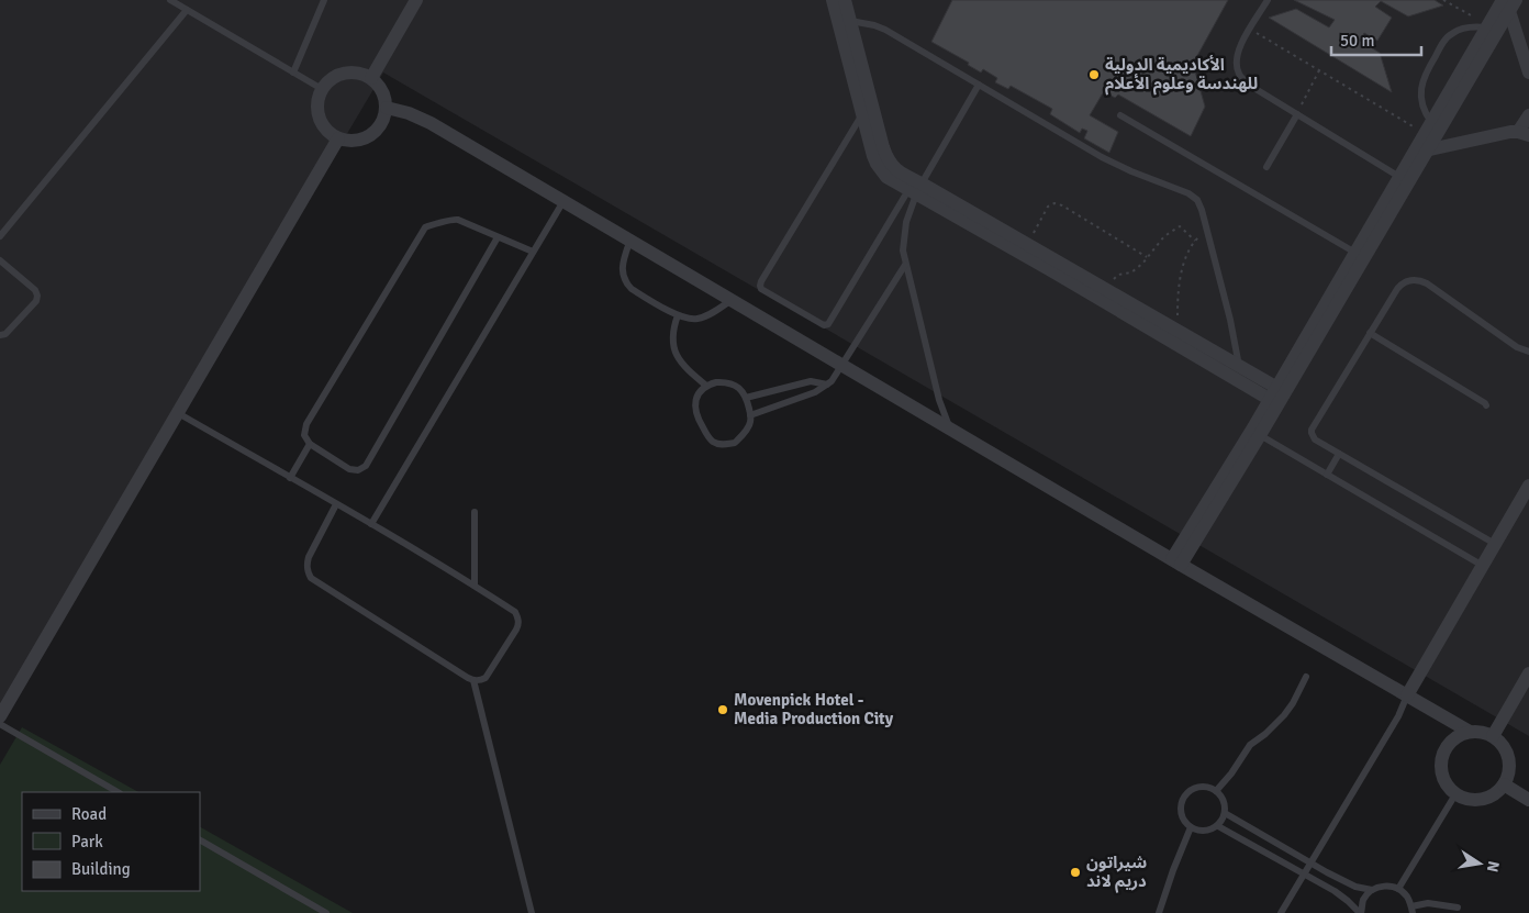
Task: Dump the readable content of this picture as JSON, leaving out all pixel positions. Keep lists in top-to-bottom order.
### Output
{
  "places": ["الأكاديمية الدولية للهندسة وعلوم الأعلام", "Movenpick Hotel - Media Production City", "شيراتون دريم لاند"],
  "legend": ["Road", "Park", "Building"],
  "scale_bar": "50 m",
  "north": "right"
}
